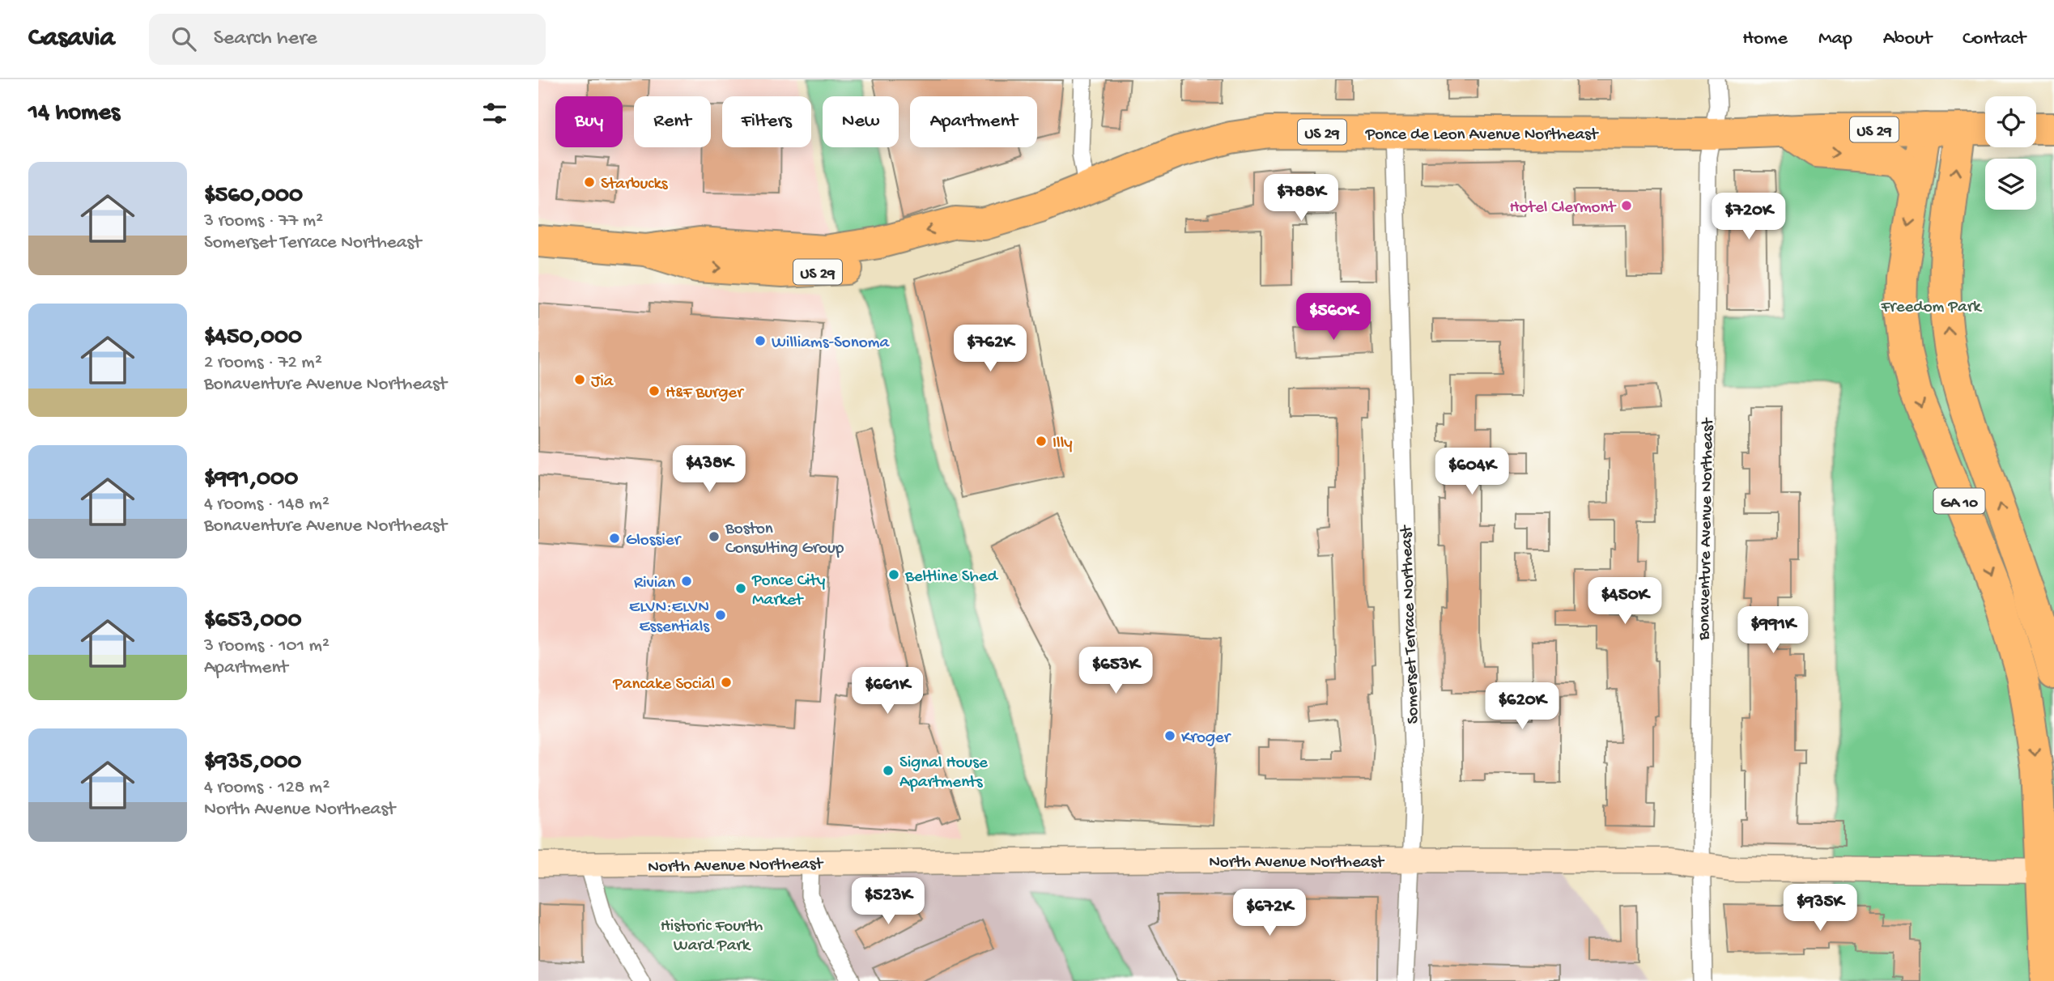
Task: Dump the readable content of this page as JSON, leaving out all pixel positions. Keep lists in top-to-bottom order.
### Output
{
  "streets": {
    "highway": ["US 29", "Ponce de Leon Avenue Northeast", "GA 10"],
    "main road": ["North Avenue Northeast"],
    "street": ["Bonaventure Avenue Northeast", "Somerset Terrace Northeast"]
  },
  "crossings": [
    ["Ponce de Leon Avenue Northeast", "GA 10"],
    ["Ponce de Leon Avenue Northeast", "Bonaventure Avenue Northeast"],
    ["Ponce de Leon Avenue Northeast", "Somerset Terrace Northeast"],
    ["GA 10", "North Avenue Northeast"],
    ["Bonaventure Avenue Northeast", "North Avenue Northeast"],
    ["Somerset Terrace Northeast", "North Avenue Northeast"]
  ],
  "parks": ["Freedom Park", "Historic Fourth Ward Park"],
  "places": [
    "Starbucks",
    "Hotel Clermont",
    "Williams-Sonoma",
    "Jia",
    "H&F Burger",
    "Illy",
    "Boston Consulting Group",
    "Glossier",
    "Beltline Shed",
    "Rivian",
    "Ponce City Market",
    "ELVN:ELVN Essentials",
    "Pancake Social",
    "Kroger",
    "Signal House Apartments"
  ],
  "page": {
    "header": "Casavia",
    "search": "Search here",
    "nav": [
      "Home",
      "Map",
      "About",
      "Contact"
    ],
    "heading": "14 homes",
    "chip": [
      "Buy",
      "Rent",
      "Filters",
      "New",
      "Apartment"
    ],
    "list": [
      {
        "name": "$560,000",
        "note": "3 rooms · 77 m² · Somerset Terrace Northeast"
      },
      {
        "name": "$450,000",
        "note": "2 rooms · 72 m² · Bonaventure Avenue Northeast"
      },
      {
        "name": "$991,000",
        "note": "4 rooms · 148 m² · Bonaventure Avenue Northeast"
      },
      {
        "name": "$653,000",
        "note": "3 rooms · 101 m² · Apartment"
      },
      {
        "name": "$935,000",
        "note": "4 rooms · 128 m² · North Avenue Northeast"
      }
    ],
    "price": [
      "$788K",
      "$720K",
      "$560K",
      "$762K",
      "$438K",
      "$604K",
      "$450K",
      "$991K",
      "$653K",
      "$661K",
      "$620K",
      "$523K",
      "$935K",
      "$672K"
    ]
  }
}
